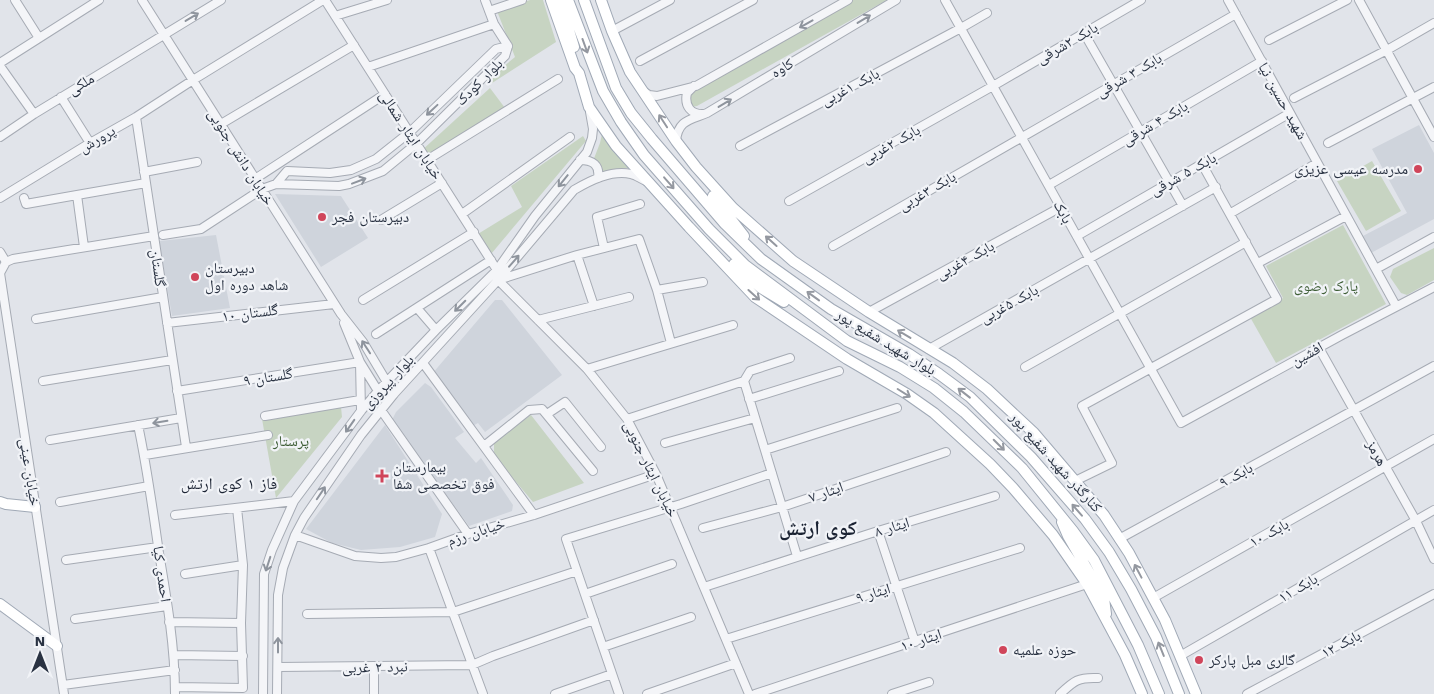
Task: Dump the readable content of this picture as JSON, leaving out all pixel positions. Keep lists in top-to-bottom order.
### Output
{
  "streets": {
    "main road": ["بلوار شهید شفیع پور", "کنارگذر شهید شفیع پور"],
    "street": [
      "بابک ۲شرقی",
      "کاوه",
      "بابک ۳ شرقی",
      "بلوار کودک",
      "ملکی",
      "بابک ۱غربی",
      "شهید حسین نیا",
      "بابک ۴ شرقی",
      "خیابان ایثار شمالی",
      "پرورش",
      "بابک ۲غربی",
      "خیابان دانش جنوبی",
      "بابک ۵ شرقی",
      "بابک ۳غربی",
      "بابک",
      "بابک ۴غربی",
      "گلستان",
      "بابک ۵غربی",
      "گلستان ۱۰",
      "افشین",
      "گلستان ۹",
      "بلوار پیروزی",
      "هرمز",
      "خیابان ایثار جنوبی",
      "خیابان عینی",
      "بابک ۹",
      "ایثار ۷",
      "ایثار ۸",
      "خیابان رزم",
      "بابک ۱۰",
      "احمدی کیا",
      "بابک ۱۱",
      "ایثار ۹",
      "ایثار ۱۰",
      "بابک ۱۲",
      "نبرد ۲ غربی"
    ]
  },
  "crossings": [
    ["بابک ۲شرقی", "بابک ۲غربی"],
    ["بابک ۲شرقی", "بابک"],
    ["کاوه", "کنارگذر شهید شفیع پور"],
    ["بابک ۳ شرقی", "شهید حسین نیا"],
    ["بابک ۳ شرقی", "بابک ۳غربی"],
    ["بابک ۳ شرقی", "بابک"],
    ["بلوار کودک", "خیابان ایثار شمالی"],
    ["ملکی", "خیابان دانش جنوبی"],
    ["بابک ۱غربی", "بابک"],
    ["شهید حسین نیا", "بابک ۴ شرقی"],
    ["شهید حسین نیا", "بابک ۵ شرقی"],
    ["شهید حسین نیا", "افشین"],
    ["بابک ۴ شرقی", "بابک"],
    ["خیابان ایثار شمالی", "پرورش"],
    ["خیابان ایثار شمالی", "بلوار پیروزی"],
    ["پرورش", "خیابان دانش جنوبی"],
    ["پرورش", "گلستان"],
    ["بابک ۲غربی", "بابک"],
    ["خیابان دانش جنوبی", "گلستان ۱۰"],
    ["خیابان دانش جنوبی", "گلستان ۹"],
    ["خیابان دانش جنوبی", "بلوار پیروزی"],
    ["بابک ۵ شرقی", "بابک"],
    ["بابک ۳غربی", "بابک"],
    ["بابک", "بابک ۴غربی"],
    ["بابک", "بابک ۵غربی"],
    ["بابک", "افشین"],
    ["بابک ۴غربی", "کنارگذر شهید شفیع پور"],
    ["گلستان", "گلستان ۱۰"],
    ["گلستان", "گلستان ۹"],
    ["بابک ۵غربی", "کنارگذر شهید شفیع پور"],
    ["افشین", "هرمز"],
    ["بلوار پیروزی", "خیابان ایثار جنوبی"],
    ["بلوار پیروزی", "خیابان رزم"],
    ["بلوار پیروزی", "نبرد ۲ غربی"],
    ["هرمز", "بابک ۹"],
    ["هرمز", "بابک ۱۰"],
    ["هرمز", "بابک ۱۱"],
    ["کنارگذر شهید شفیع پور", "بابک ۹"],
    ["کنارگذر شهید شفیع پور", "بابک ۱۰"],
    ["کنارگذر شهید شفیع پور", "بابک ۱۱"],
    ["خیابان ایثار جنوبی", "ایثار ۸"],
    ["خیابان ایثار جنوبی", "خیابان رزم"],
    ["خیابان ایثار جنوبی", "ایثار ۹"]
  ],
  "districts": ["فاز ۱ کوی ارتش", "کوی ارتش"],
  "parks": ["پارک رضوی", "پرستار"],
  "places": {
    "other": [
      "مدرسه عیسی عزیزی",
      "دبیرستان فجر",
      "دبیرستان شاهد دوره اول",
      "حوزه علمیه",
      "گالری مبل پارکر"
    ],
    "health": ["بیمارستان فوق تخصصی شفا"]
  },
  "north": "top"
}
